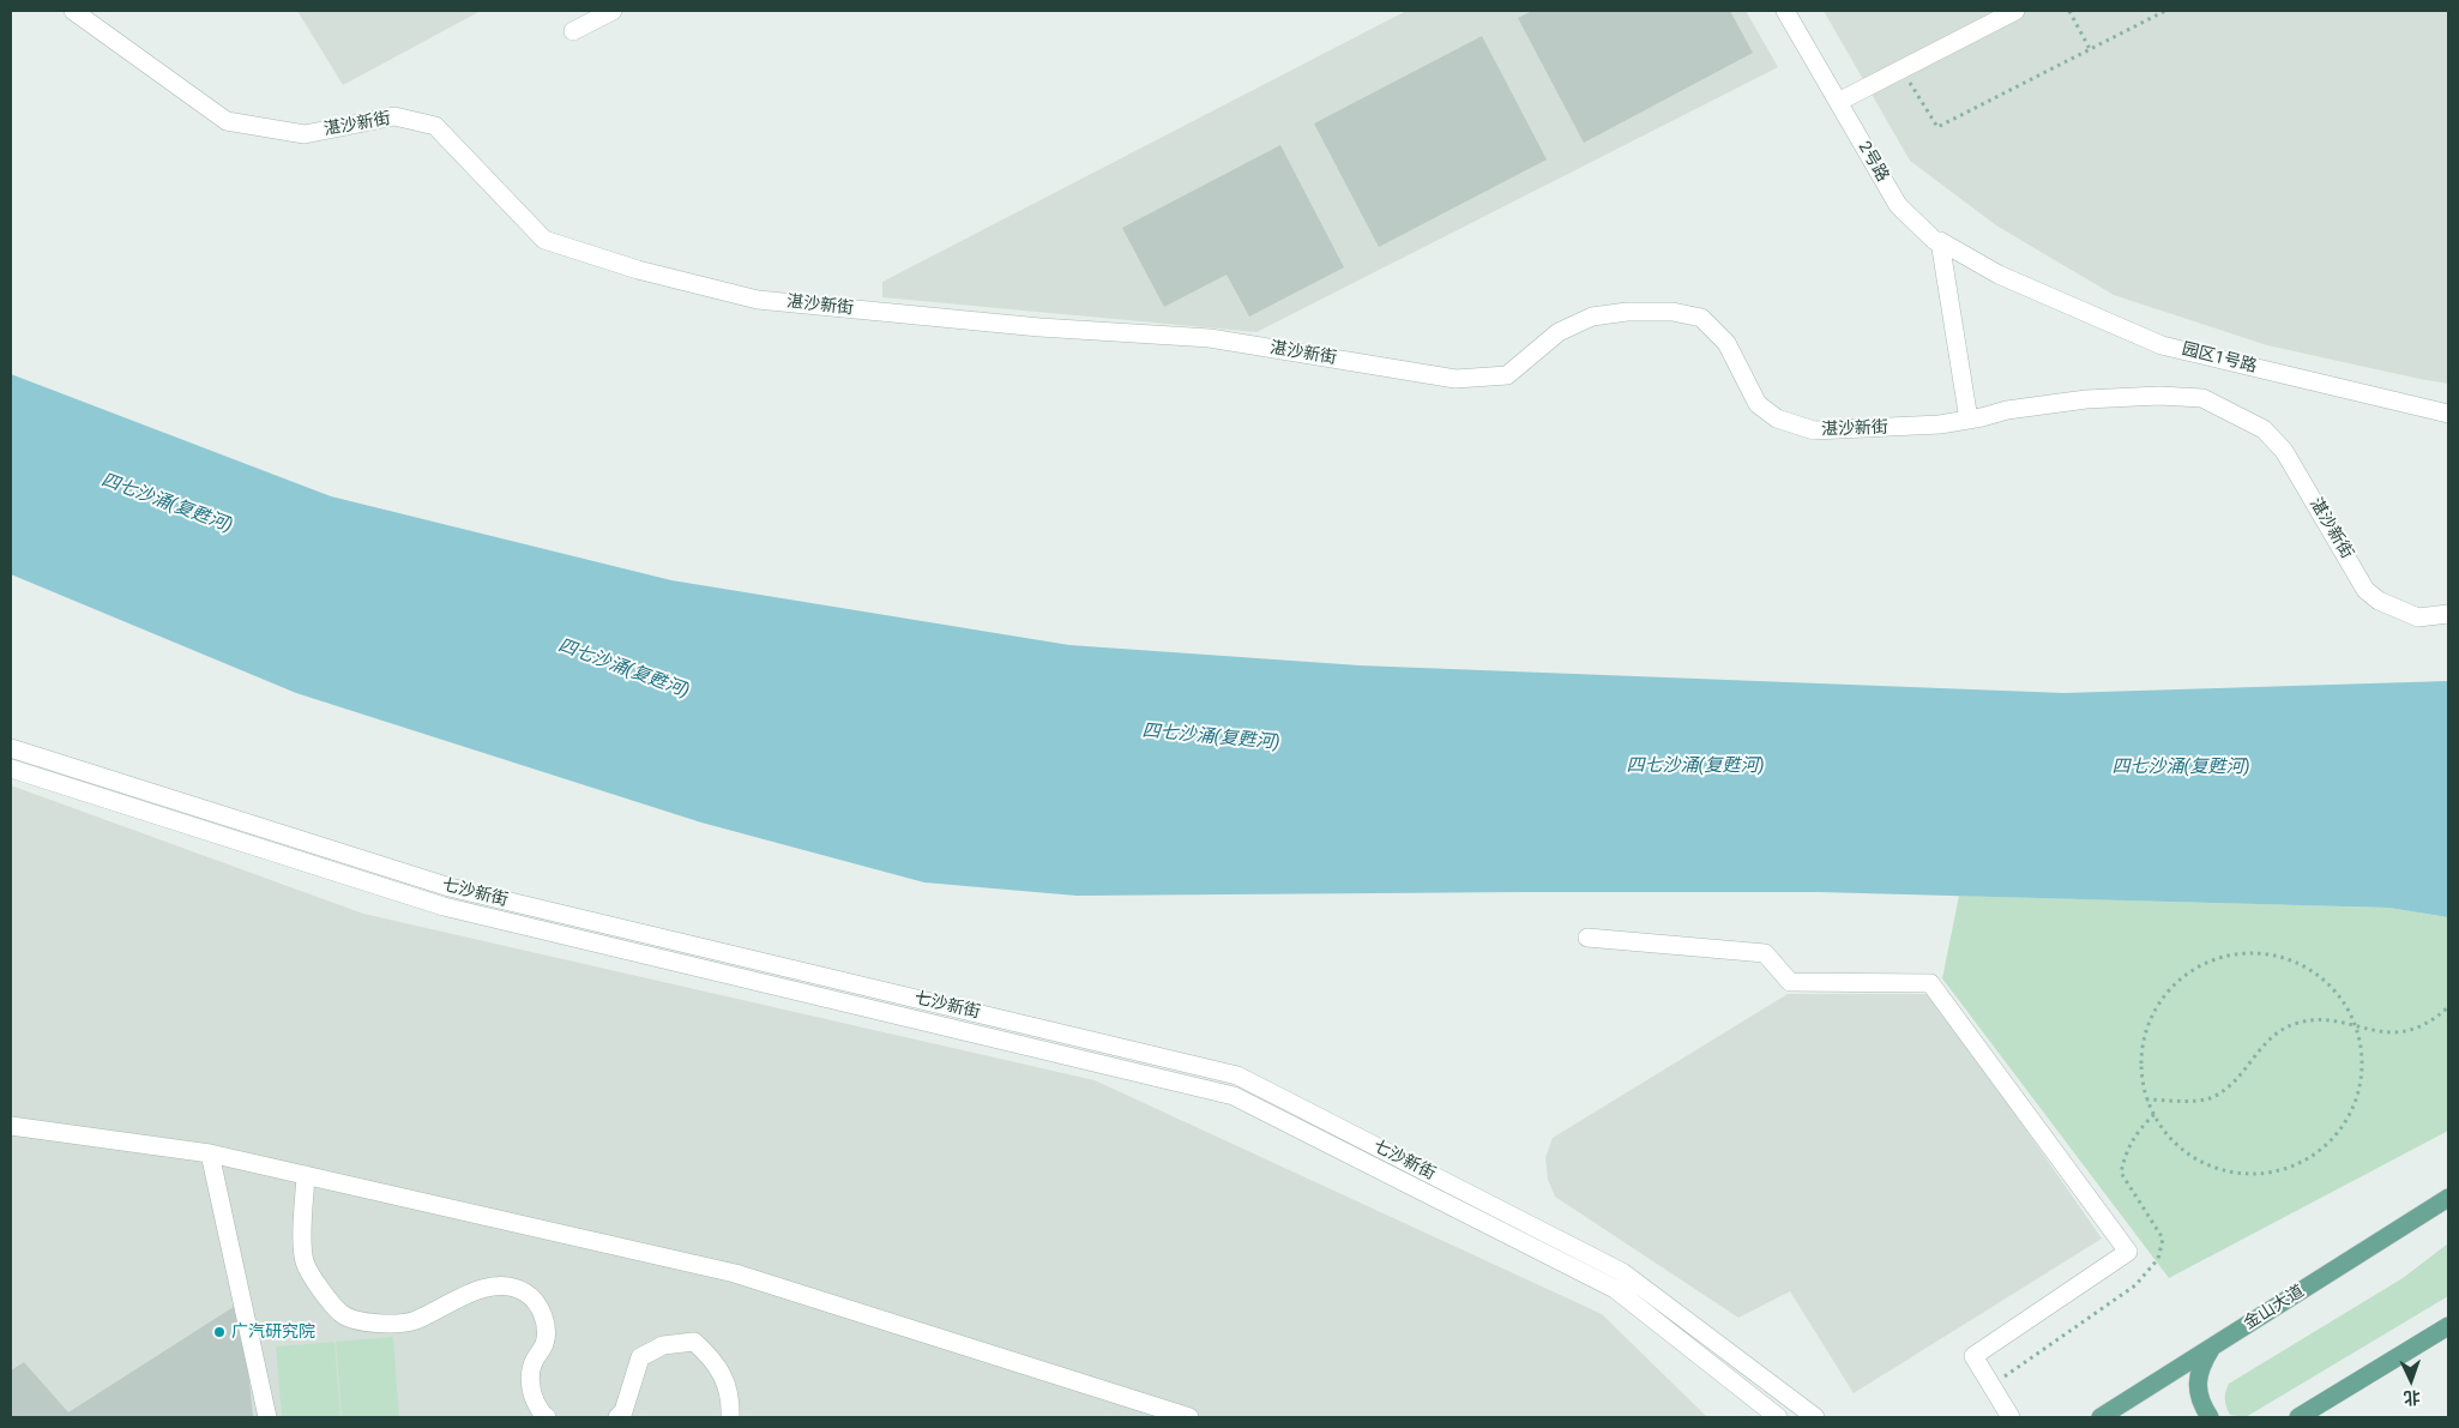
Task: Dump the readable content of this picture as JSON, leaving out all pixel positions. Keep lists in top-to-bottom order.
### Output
{
  "streets": {
    "main road": ["金山大道"],
    "street": [
      "湛沙新街",
      "2号路",
      "园区1号路",
      "七沙新街"
    ]
  },
  "crossings": [
    ["2号路", "园区1号路"]
  ],
  "water": ["四七沙涌(复甦河)"],
  "places": ["广汽研究院"],
  "north": "bottom"
}
